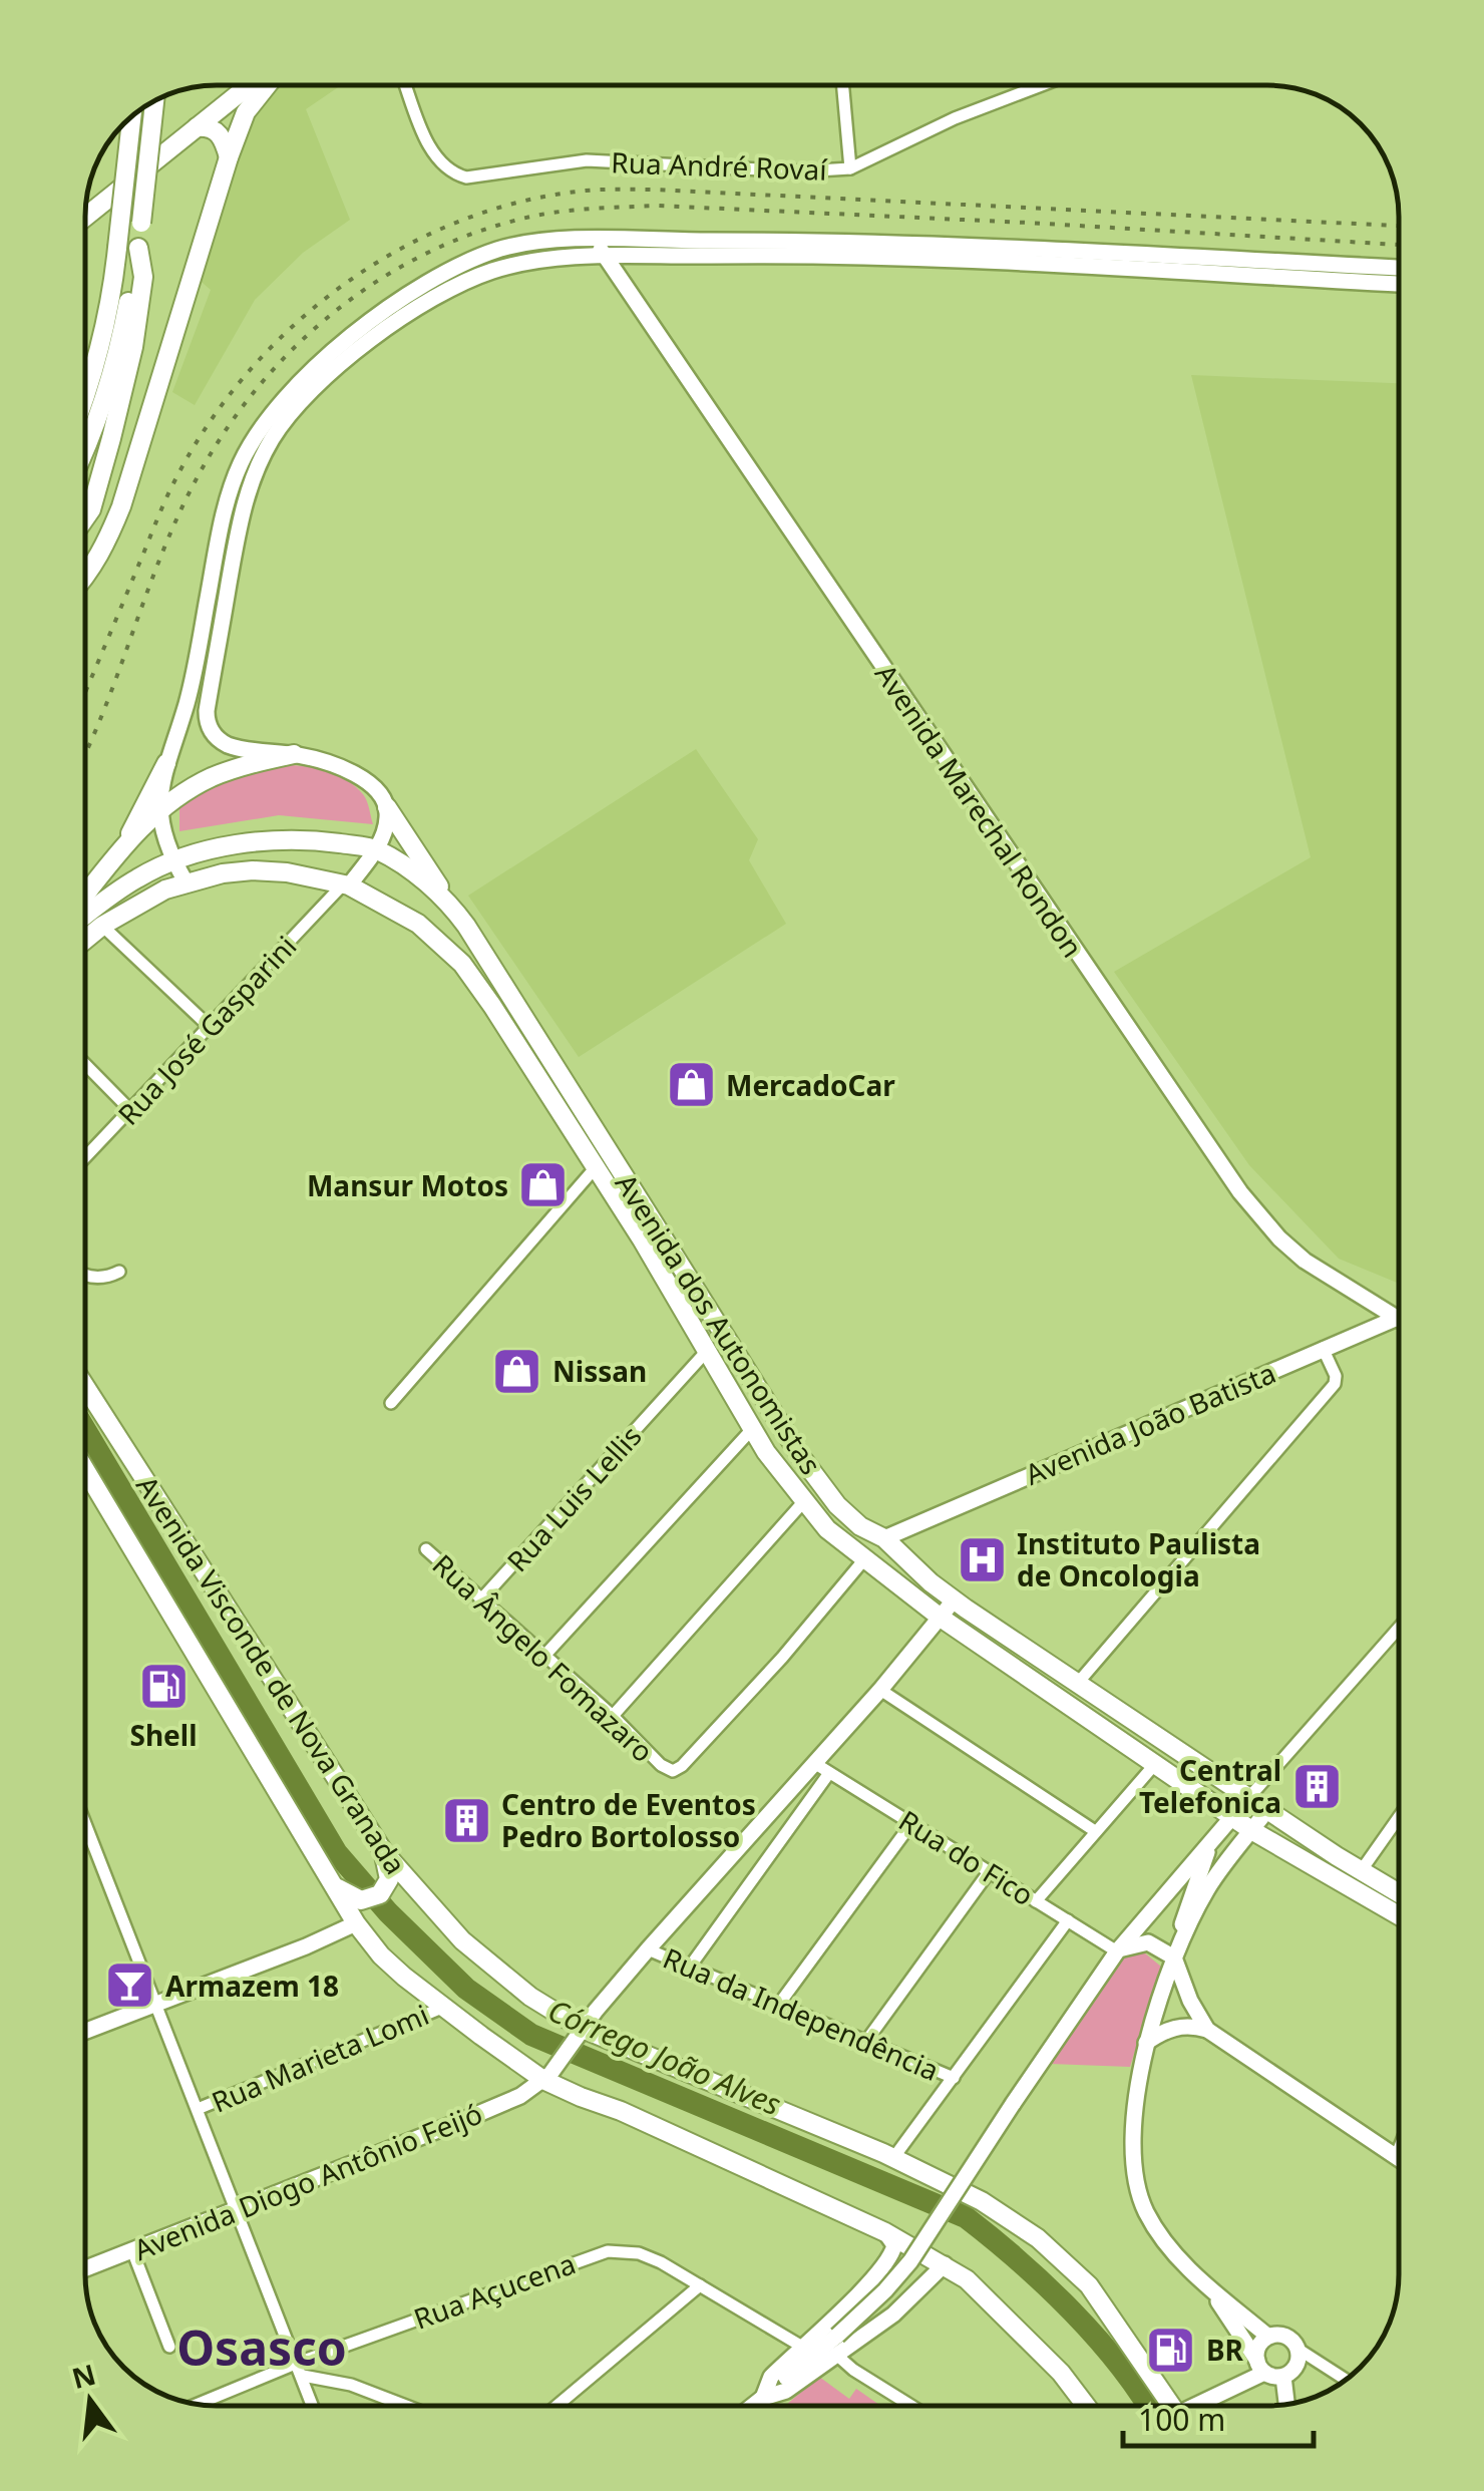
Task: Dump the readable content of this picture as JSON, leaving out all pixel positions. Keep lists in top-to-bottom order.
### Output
{
  "streets": {
    "main road": [
      "Avenida Marechal Rondon",
      "Avenida dos Autonomistas",
      "Avenida João Batista",
      "Avenida Visconde de Nova Granada",
      "Avenida Diogo Antônio Feijó"
    ],
    "street": [
      "Rua André Rovaí",
      "Rua José Gasparini",
      "Rua Luis Lellis",
      "Rua Ângelo Fomazaro",
      "Rua do Fico",
      "Rua da Independência",
      "Rua Marieta Lomi",
      "Rua Açucena"
    ]
  },
  "crossings": [
    ["Rua José Gasparini", "Avenida dos Autonomistas"],
    ["Avenida dos Autonomistas", "Avenida João Batista"],
    ["Avenida dos Autonomistas", "Rua Luis Lellis"],
    ["Avenida dos Autonomistas", "Rua Ângelo Fomazaro"],
    ["Rua Luis Lellis", "Rua Ângelo Fomazaro"]
  ],
  "districts": ["Osasco"],
  "water": ["Córrego João Alves"],
  "places": {
    "shop": ["MercadoCar", "Mansur Motos", "Nissan"],
    "hospital": ["Instituto Paulista de Oncologia"],
    "fuel station": ["Shell", "BR"],
    "building": ["Central Telefonica", "Centro de Eventos Pedro Bortolosso"],
    "bar": ["Armazem 18"]
  },
  "scale_bar": "100 m",
  "north": "top"
}
